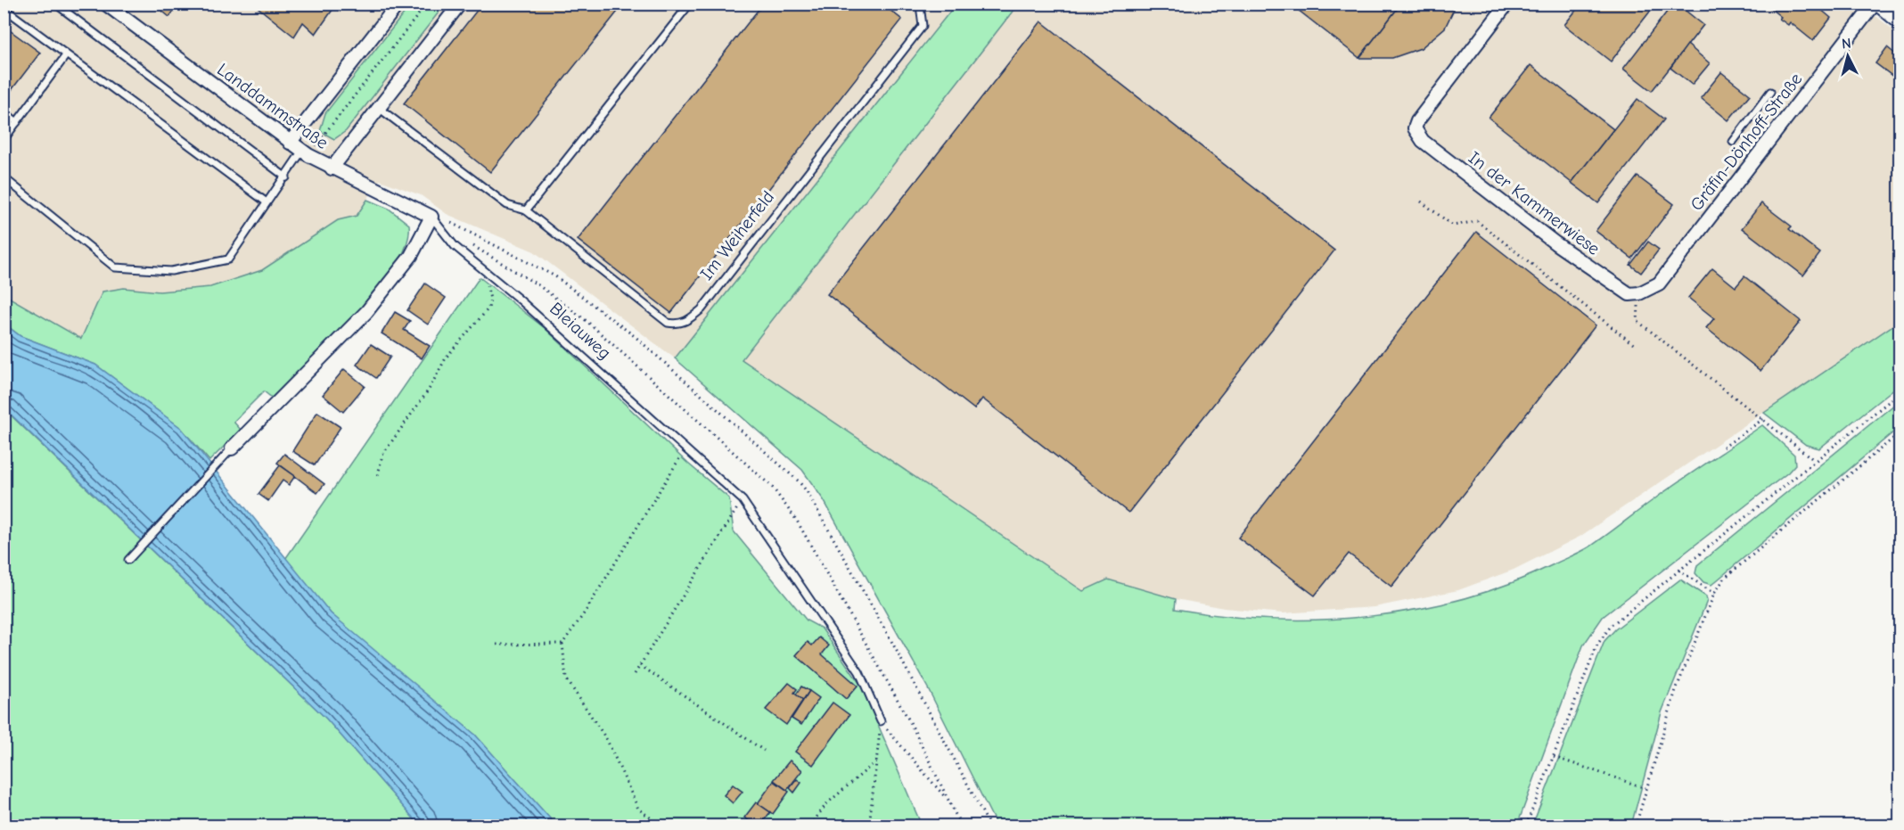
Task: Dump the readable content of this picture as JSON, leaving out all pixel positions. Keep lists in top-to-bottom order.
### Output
{
  "streets": {
    "street": ["Landdammstraße", "Gräfin-Dönhoff-Straße", "In der Kammerwiese"],
    "lane": ["Im Weiherfeld", "Bleiauweg"]
  },
  "crossings": [
    ["Landdammstraße", "Bleiauweg"],
    ["Gräfin-Dönhoff-Straße", "In der Kammerwiese"]
  ],
  "north": "top"
}
